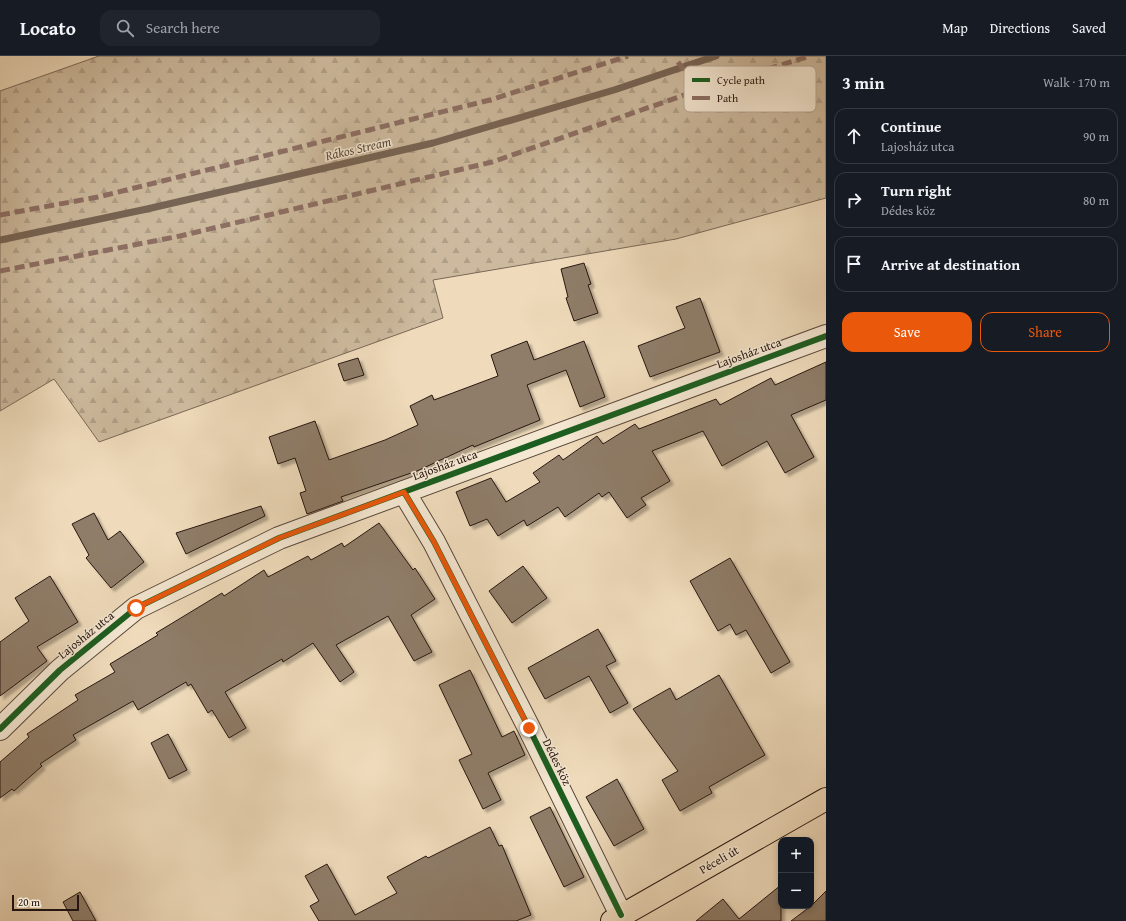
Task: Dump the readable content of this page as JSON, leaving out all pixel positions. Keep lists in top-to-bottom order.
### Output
{
  "streets": {
    "main road": ["Péceli út"],
    "street": ["Lajosház utca", "Dédes köz"]
  },
  "crossings": [
    ["Lajosház utca", "Dédes köz"],
    ["Dédes köz", "Péceli út"]
  ],
  "water": ["Rákos Stream"],
  "legend": ["Cycle path", "Path"],
  "scale_bar": "20 m",
  "page": {
    "header": "Locato",
    "search": "Search here",
    "nav": ["Map", "Directions", "Saved"],
    "heading": ["3 min", "Walk · 170 m"],
    "list": [
      ["Continue", "Lajosház utca", "90 m"],
      ["Turn right", "Dédes köz", "80 m"],
      "Arrive at destination"
    ],
    "buttons": ["Save", "Share"],
    "map_buttons": ["+", "−"],
    "scale": "20 m"
  }
}
